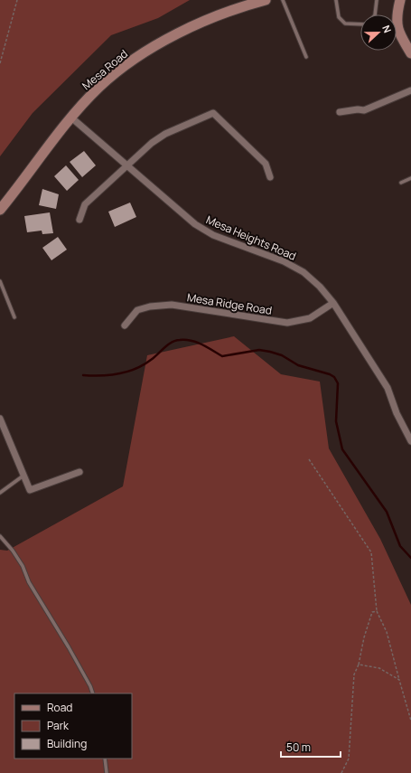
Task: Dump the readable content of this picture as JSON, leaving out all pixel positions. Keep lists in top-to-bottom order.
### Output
{
  "streets": {
    "street": ["Mesa Road", "Mesa Heights Road", "Mesa Ridge Road"]
  },
  "crossings": [
    ["Mesa Road", "Mesa Heights Road"],
    ["Mesa Heights Road", "Mesa Ridge Road"]
  ],
  "legend": ["Road", "Park", "Building"],
  "scale_bar": "50 m",
  "north": "right"
}
